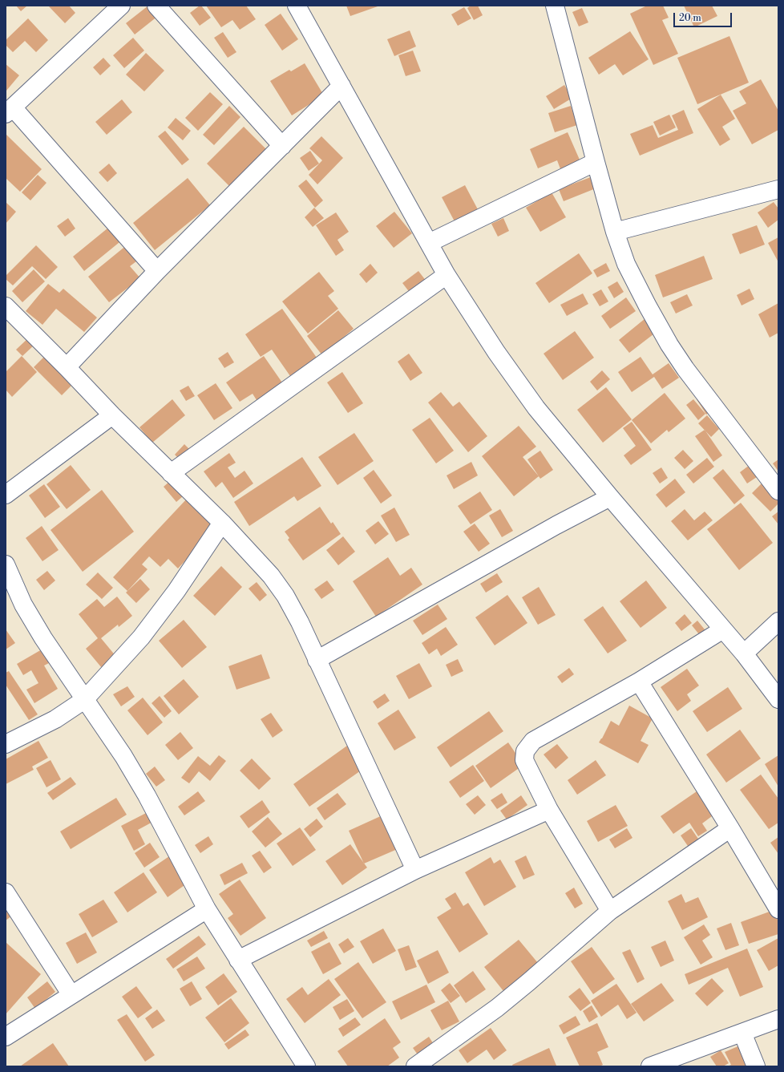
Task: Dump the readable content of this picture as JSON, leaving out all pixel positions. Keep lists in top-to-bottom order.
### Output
{
  "scale_bar": "20 m"
}
